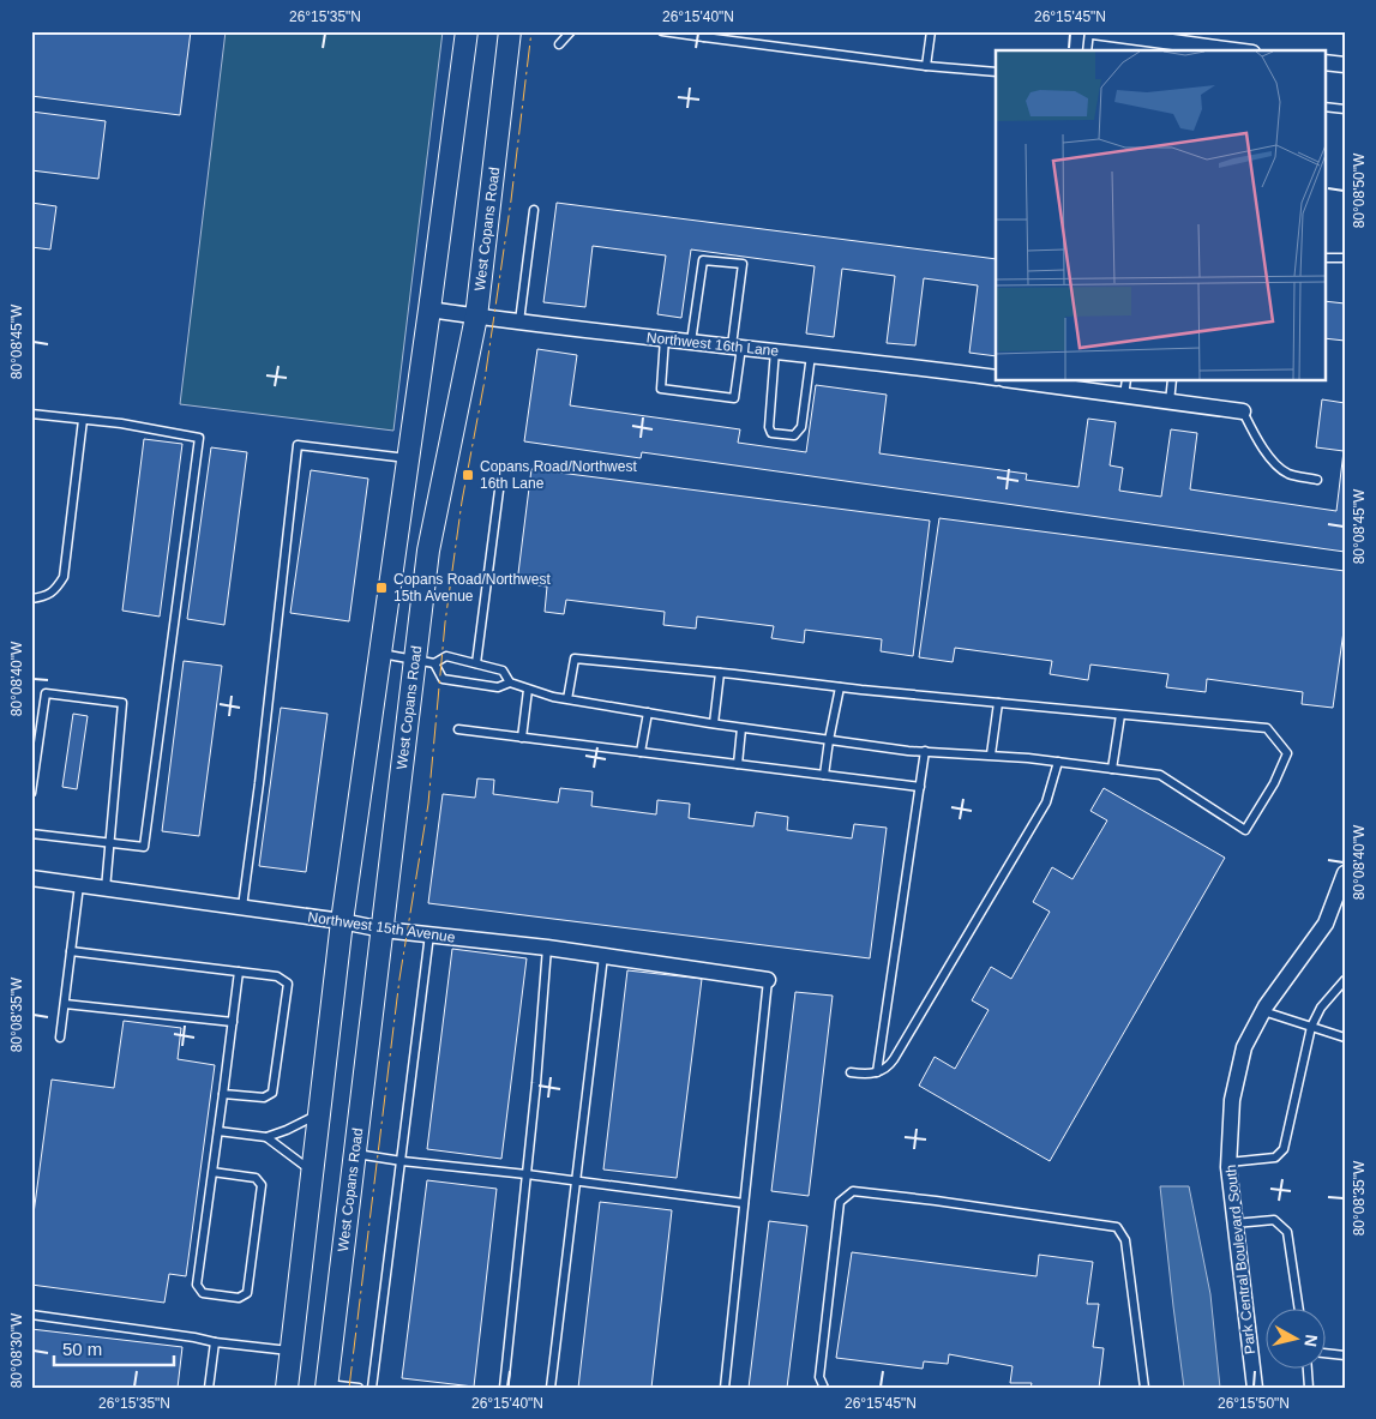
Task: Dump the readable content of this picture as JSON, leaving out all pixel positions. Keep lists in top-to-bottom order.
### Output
{
  "streets": {
    "main road": ["West Copans Road"],
    "street": ["Northwest 16th Lane", "Northwest 15th Avenue", "Park Central Boulevard South"]
  },
  "crossings": [
    ["West Copans Road", "Northwest 16th Lane"],
    ["West Copans Road", "Northwest 15th Avenue"]
  ],
  "places": {
    "transit": ["Copans Road/Northwest 16th Lane", "Copans Road/Northwest 15th Avenue"]
  },
  "scale_bar": "50 m",
  "north": "right",
  "coordinates": [
    "26°15'35\"N",
    "26°15'40\"N",
    "26°15'45\"N",
    "80°08'50\"W",
    "80°08'45\"W",
    "80°08'40\"W",
    "80°08'35\"W",
    "80°08'30\"W",
    "26°15'50\"N"
  ]
}
